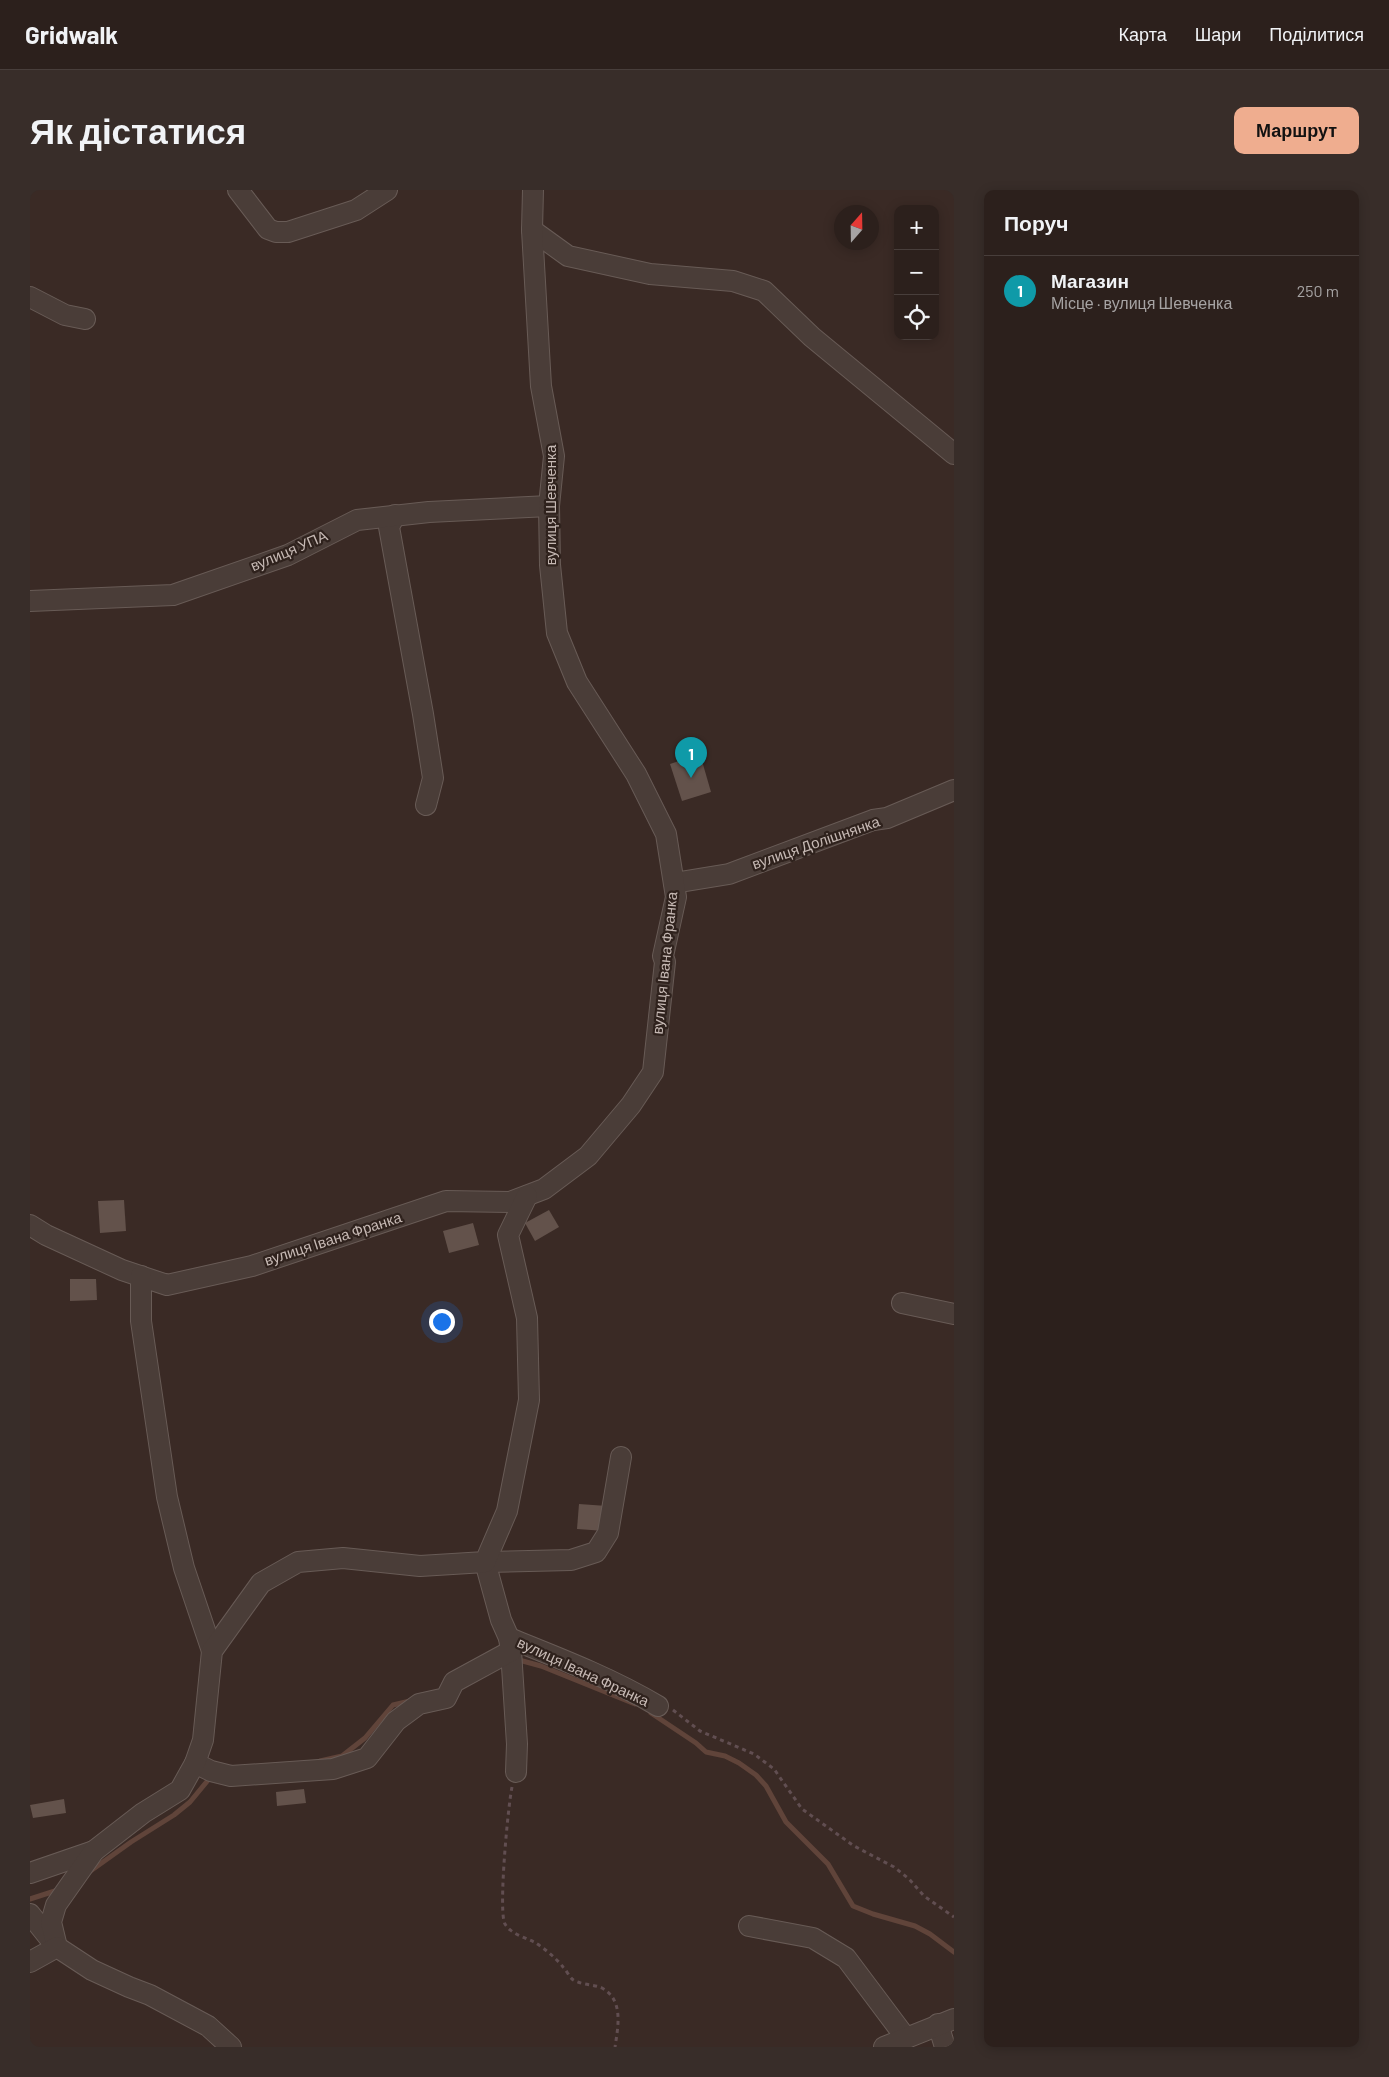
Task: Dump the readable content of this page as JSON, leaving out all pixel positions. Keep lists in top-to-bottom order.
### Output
{
  "streets": {
    "street": [
      "вулиця Шевченка",
      "вулиця УПА",
      "вулиця Долішнянка",
      "вулиця Івана Франка"
    ]
  },
  "crossings": [
    ["вулиця Шевченка", "вулиця УПА"],
    ["вулиця Шевченка", "вулиця Долішнянка"],
    ["вулиця Шевченка", "вулиця Івана Франка"],
    ["вулиця Долішнянка", "вулиця Івана Франка"]
  ],
  "north": "top",
  "page": {
    "header": "Gridwalk",
    "nav": ["Карта", "Шари", "Поділитися"],
    "buttons": "Маршрут",
    "title": "Як дістатися",
    "heading": "Поруч",
    "map_buttons": ["+", "−"],
    "list": [
      {
        "mark": "1",
        "name": "Магазин",
        "note": "Місце · вулиця Шевченка",
        "value": "250 m"
      }
    ],
    "pins": "1"
  }
}
